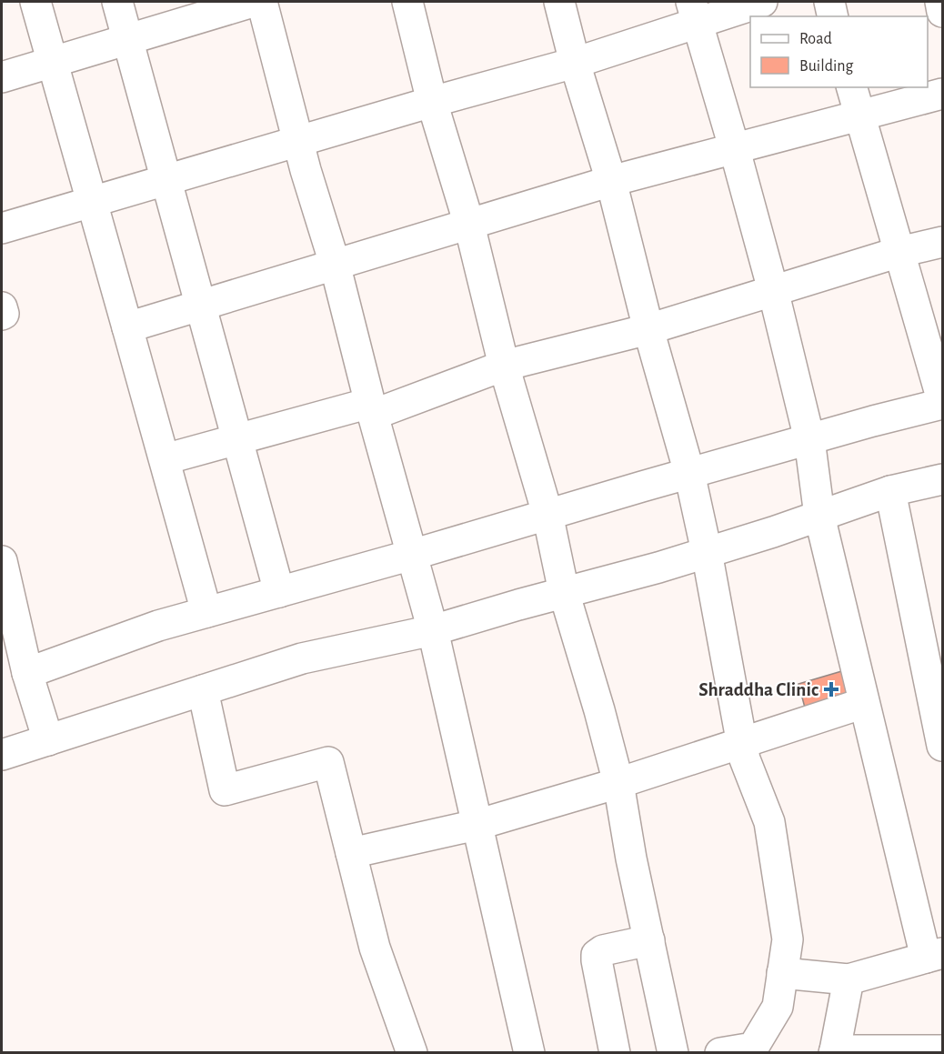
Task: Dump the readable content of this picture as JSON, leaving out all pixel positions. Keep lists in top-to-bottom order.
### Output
{
  "places": {
    "health": ["Shraddha Clinic"]
  },
  "legend": ["Road", "Building"]
}
